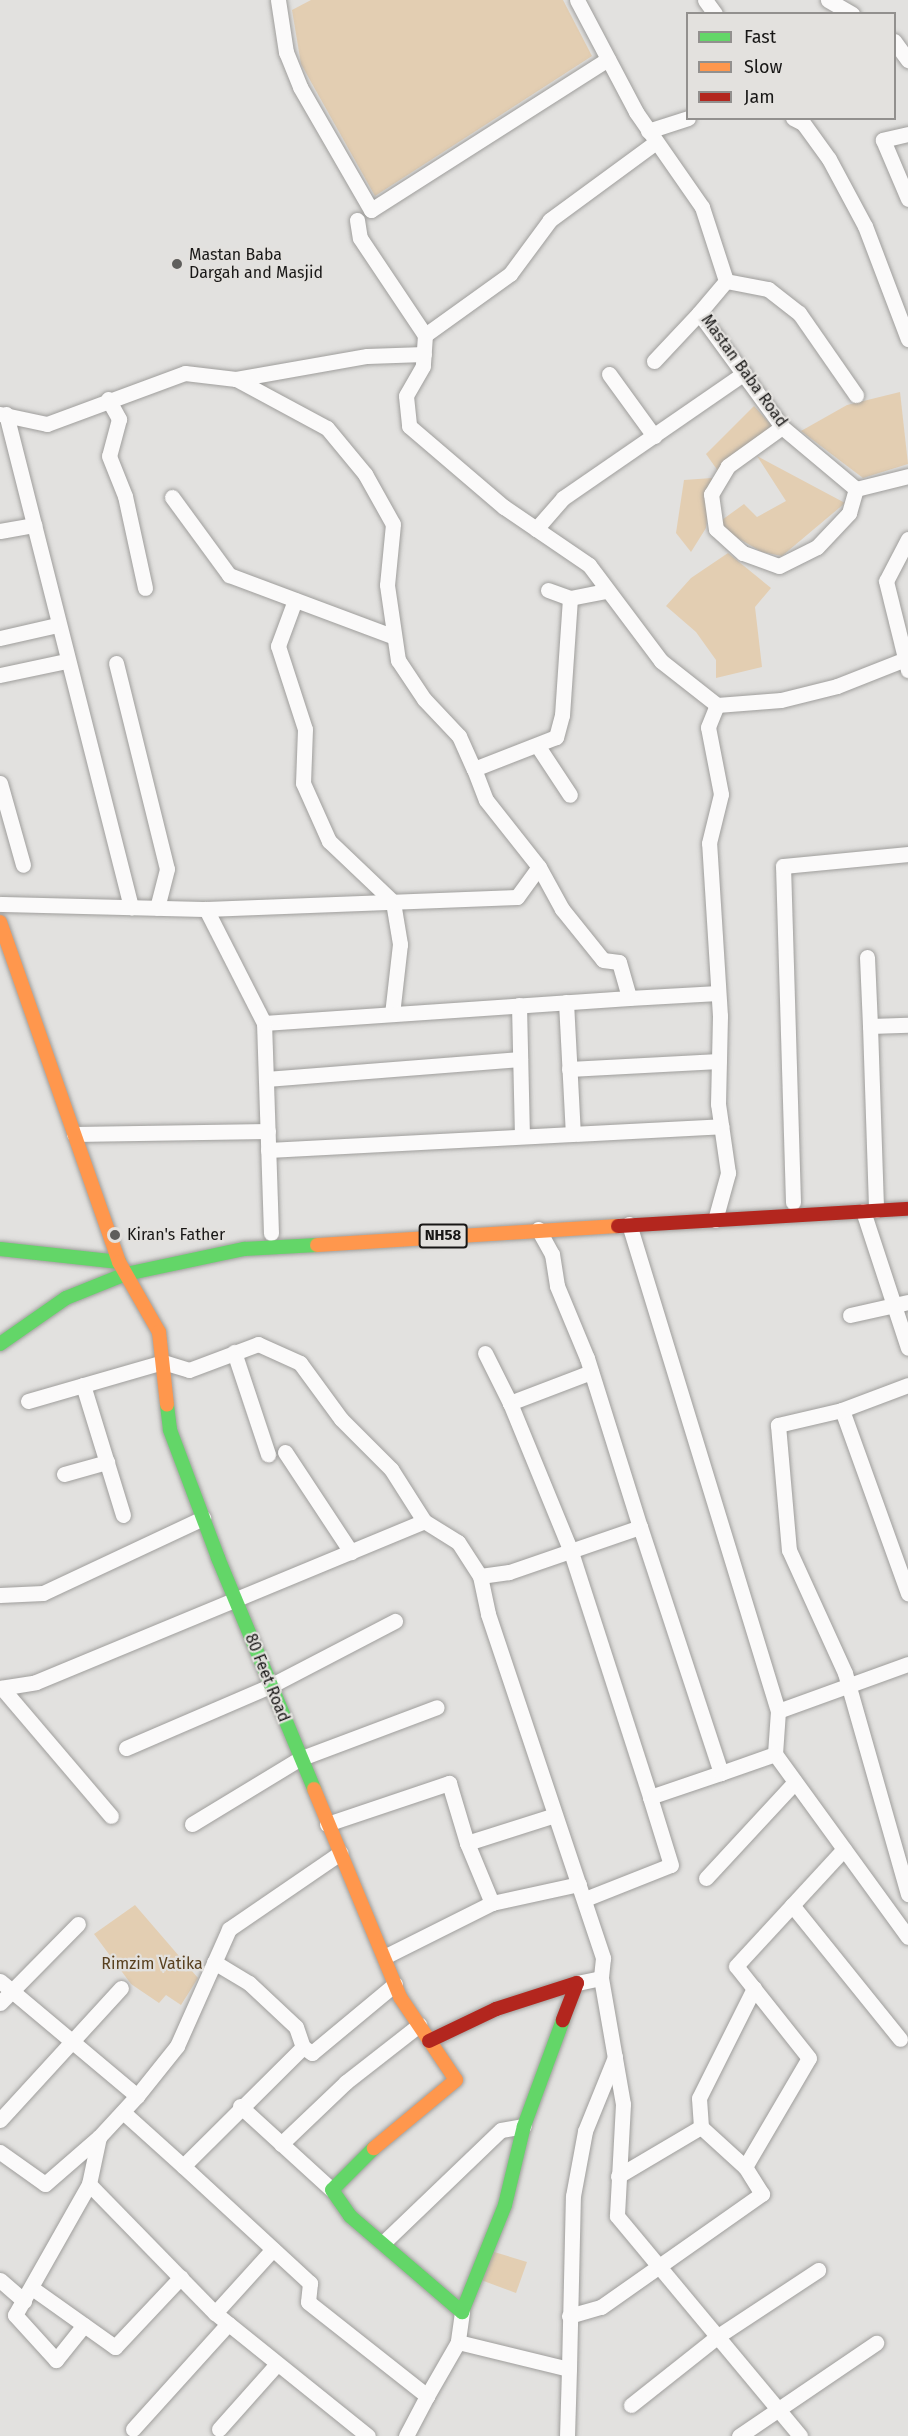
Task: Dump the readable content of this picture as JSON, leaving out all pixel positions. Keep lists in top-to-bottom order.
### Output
{
  "streets": {
    "main road": ["NH58", "80 Feet Road"],
    "street": ["Mastan Baba Road"]
  },
  "crossings": [
    ["NH58", "80 Feet Road"]
  ],
  "parks": ["Rimzim Vatika"],
  "places": ["Mastan Baba Dargah and Masjid", "Kiran's Father"],
  "legend": ["Fast", "Slow", "Jam"]
}
